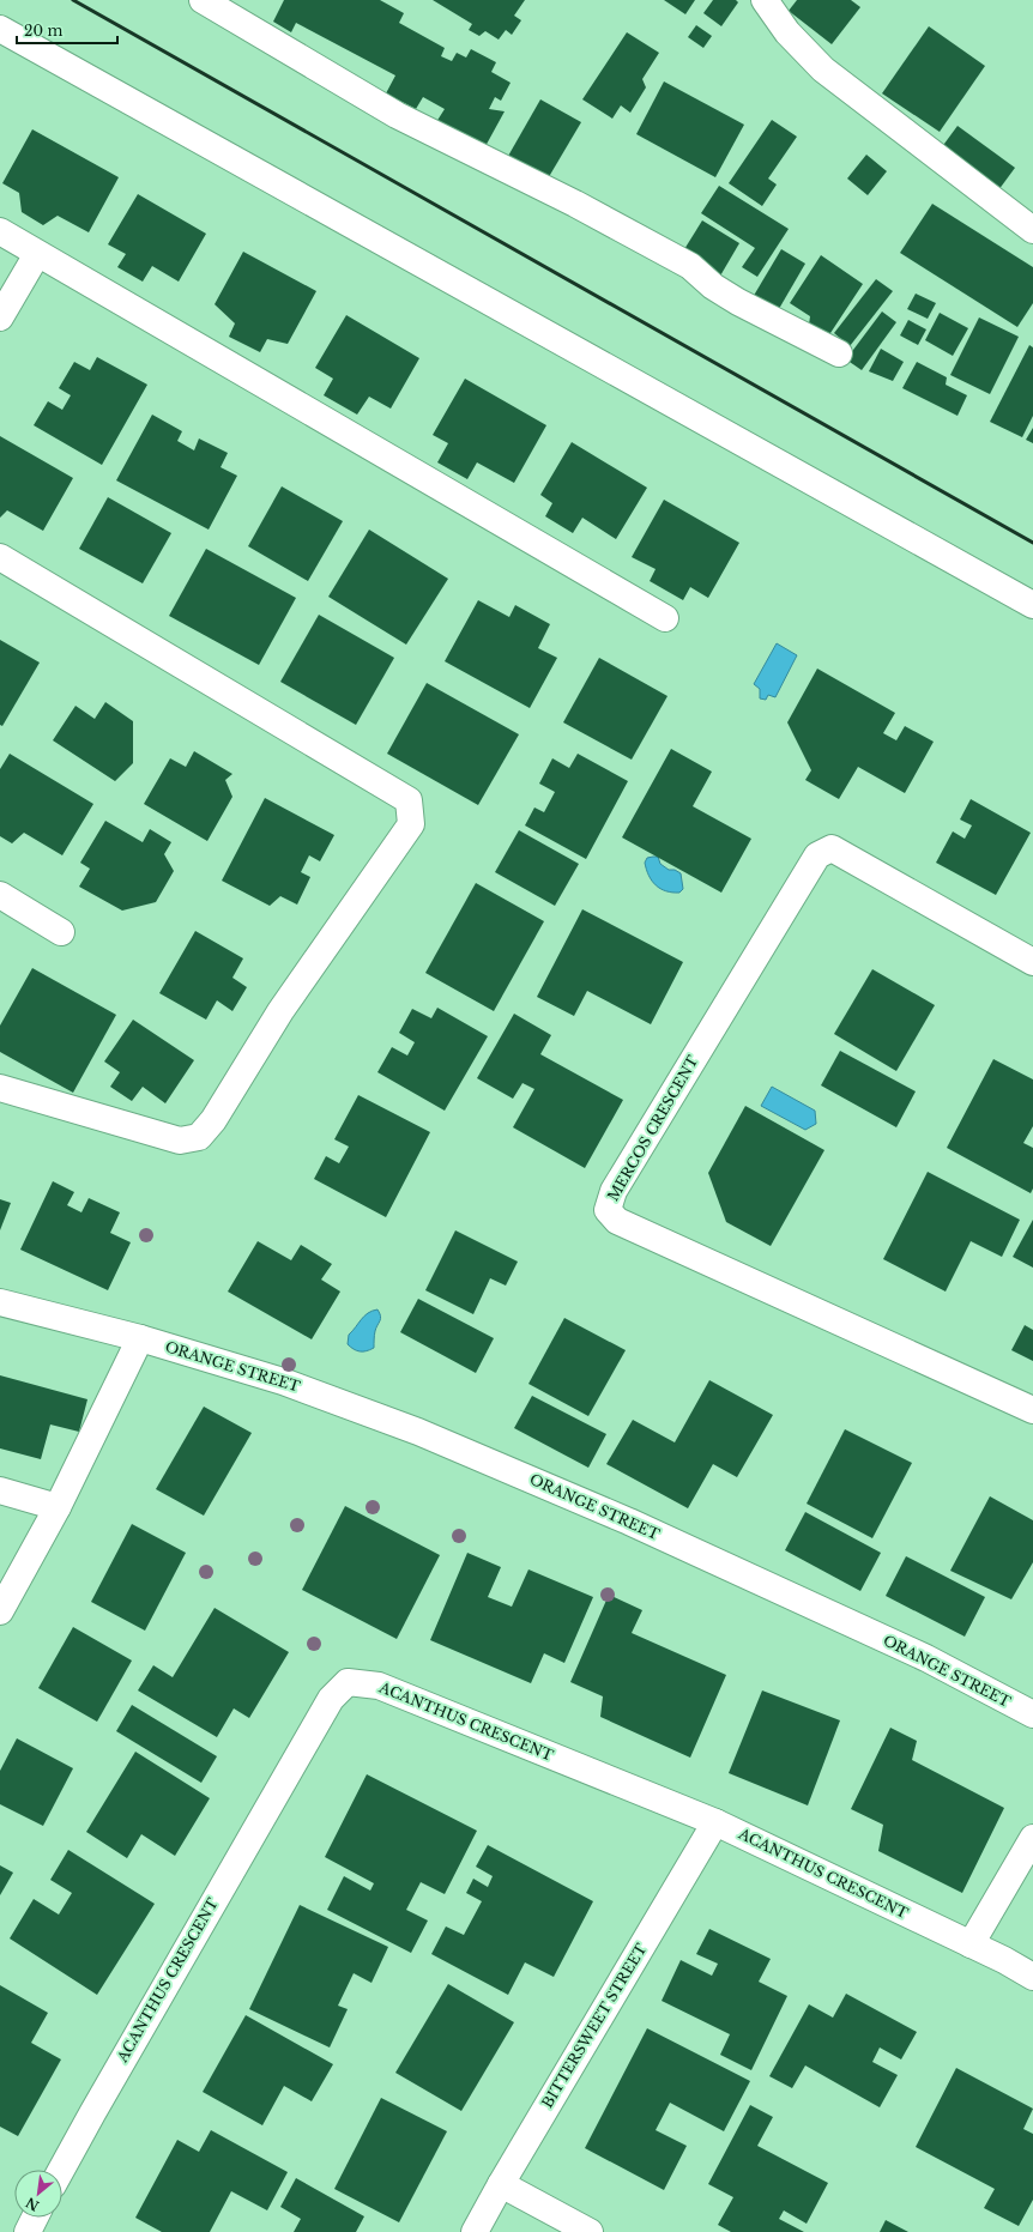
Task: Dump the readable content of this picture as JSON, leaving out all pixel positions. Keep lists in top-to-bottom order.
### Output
{
  "streets": {
    "street": [
      "MERCOS CRESCENT",
      "ORANGE STREET",
      "ACANTHUS CRESCENT",
      "BITTERSWEET STREET"
    ]
  },
  "crossings": [
    ["ACANTHUS CRESCENT", "BITTERSWEET STREET"]
  ],
  "scale_bar": "20 m",
  "north": "bottom left"
}
